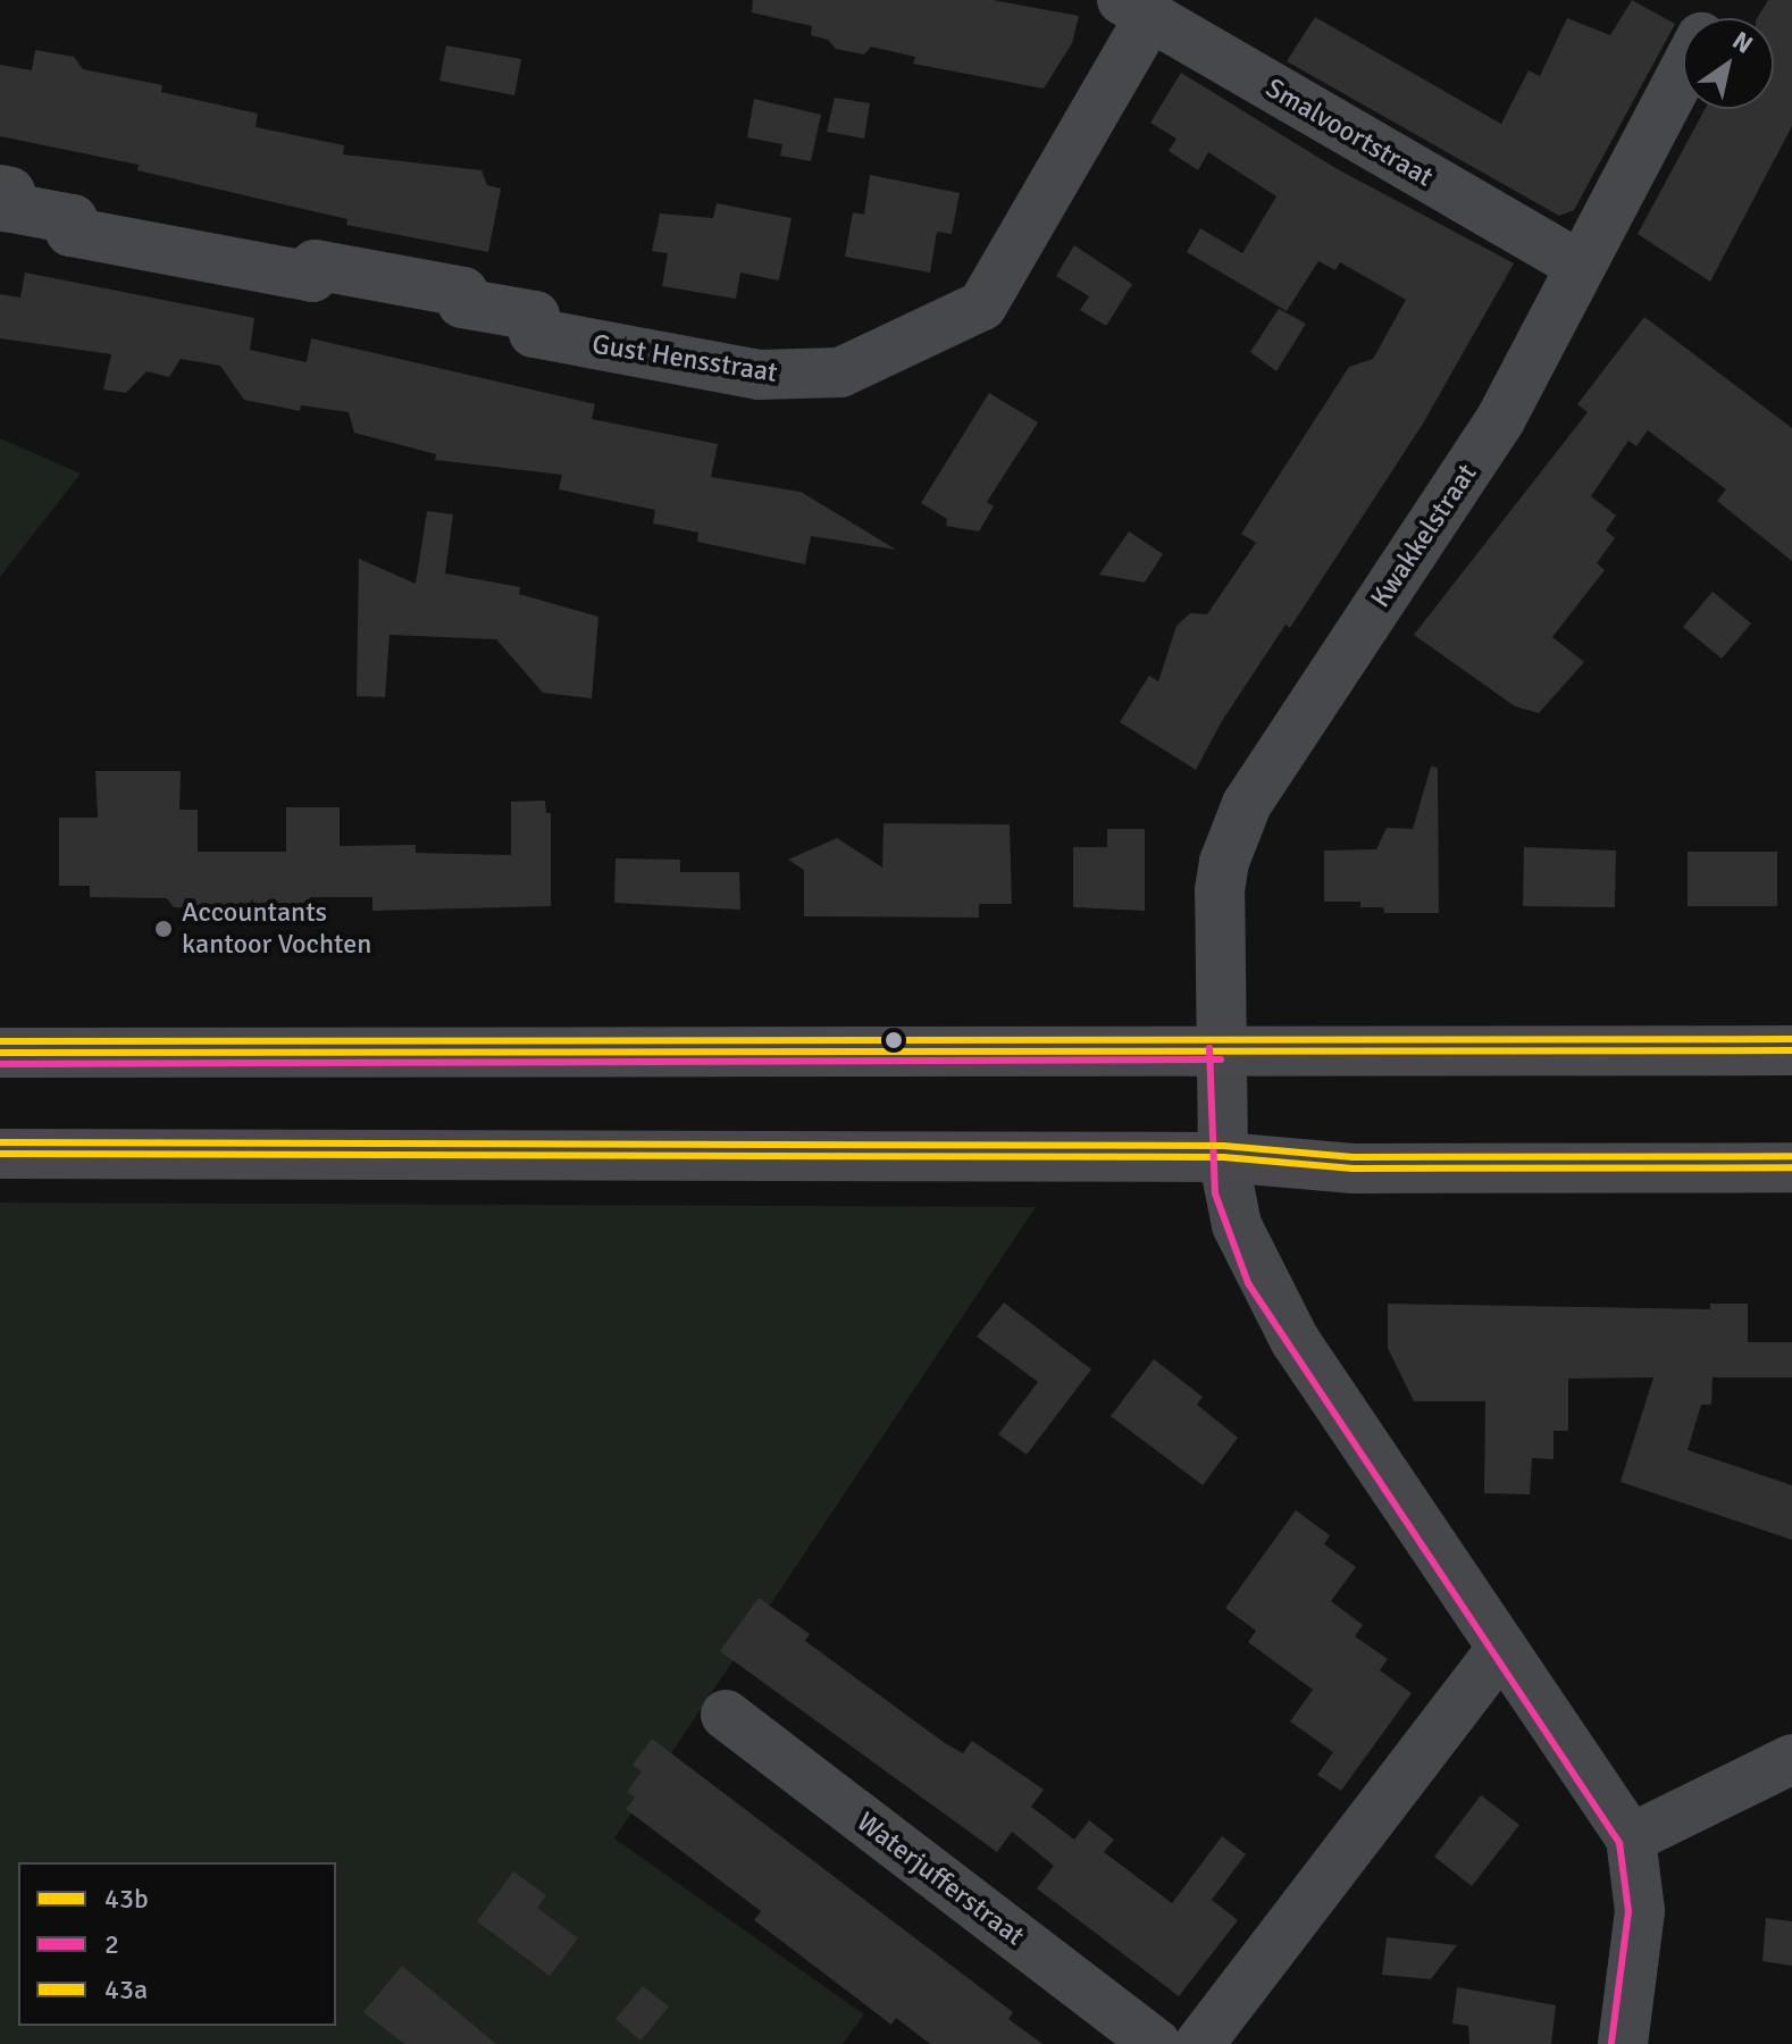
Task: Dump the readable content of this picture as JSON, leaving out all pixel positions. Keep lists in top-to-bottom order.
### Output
{
  "streets": {
    "street": [
      "Smalvoortstraat",
      "Gust Hensstraat",
      "Kwakkelstraat",
      "Waterjufferstraat"
    ]
  },
  "crossings": [
    ["Smalvoortstraat", "Gust Hensstraat"],
    ["Smalvoortstraat", "Kwakkelstraat"]
  ],
  "places": ["Accountants kantoor Vochten"],
  "lines": ["transit line 43a", "transit line 2", "transit line 43b"],
  "legend": ["43b", "2", "43a"],
  "north": "top right"
}
